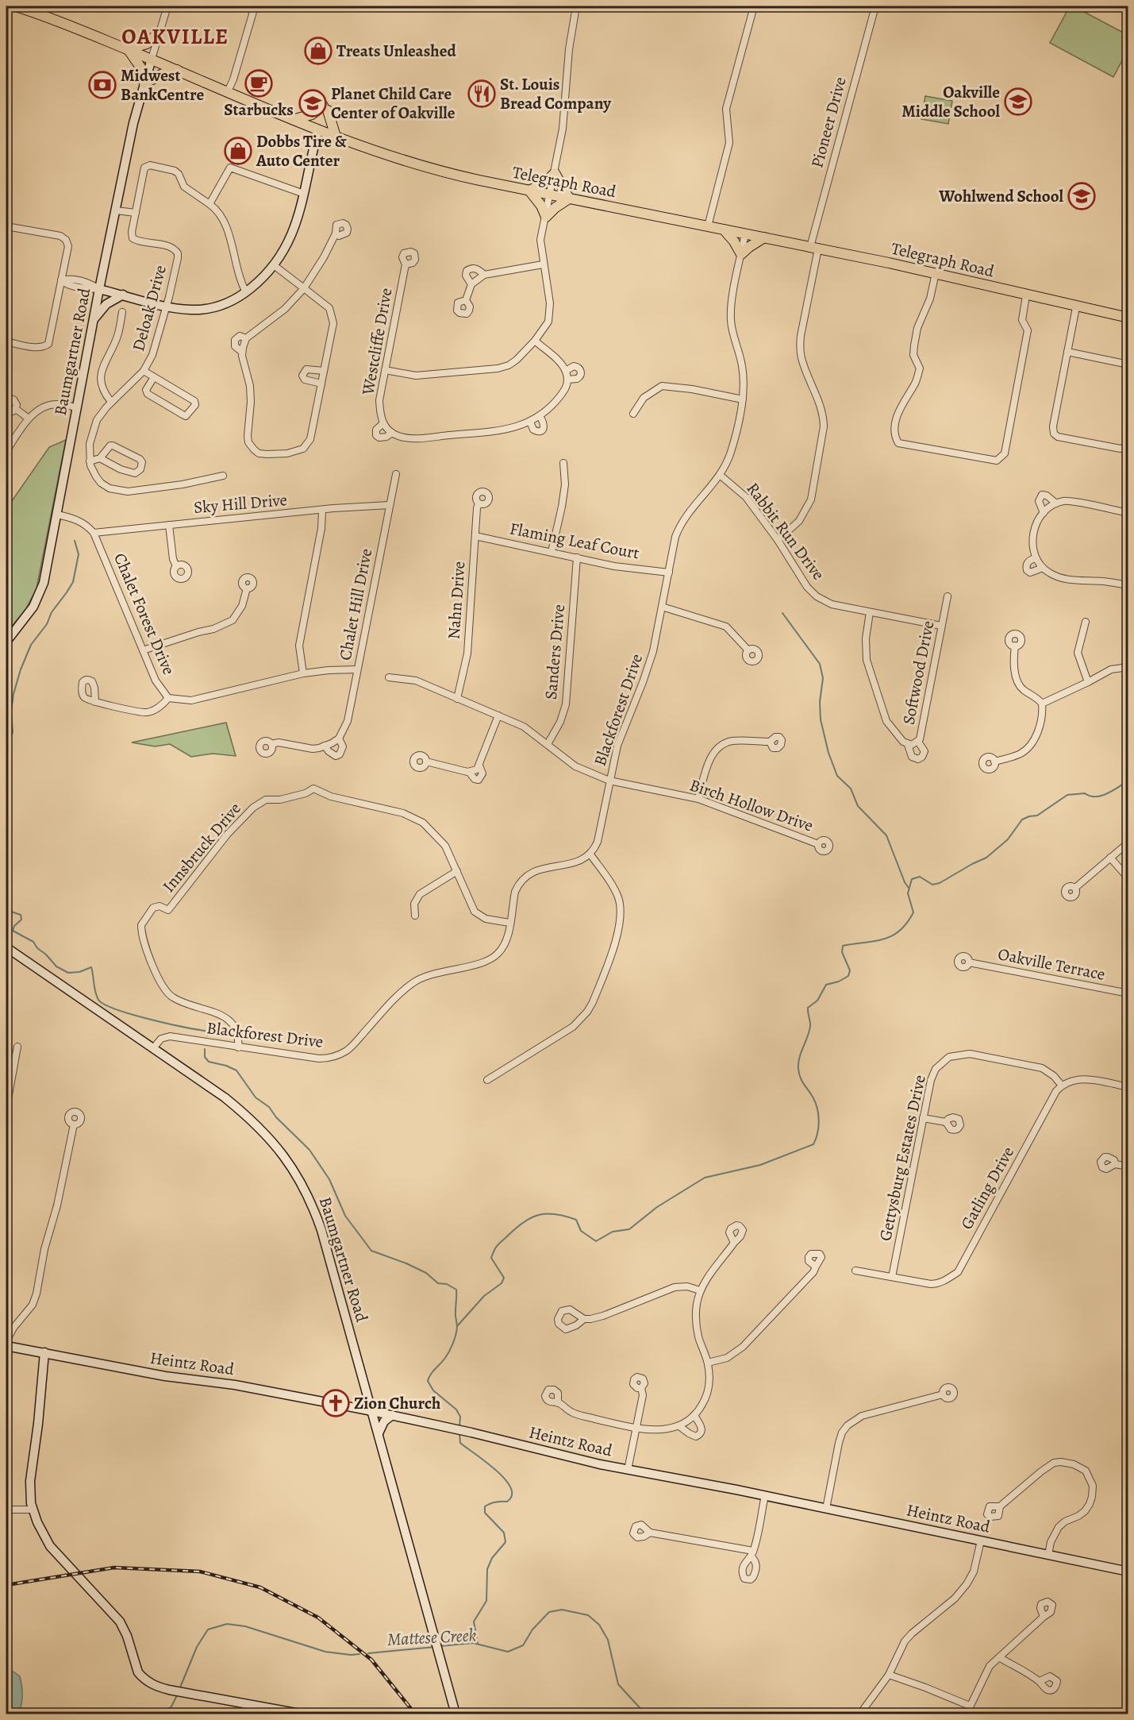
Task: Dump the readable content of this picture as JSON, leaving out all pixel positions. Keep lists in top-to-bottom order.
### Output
{
  "streets": {
    "main road": ["Telegraph Road"],
    "street": [
      "Pioneer Drive",
      "Deloak Drive",
      "Westcliffe Drive",
      "Baumgartner Road",
      "Sky Hill Drive",
      "Rabbit Run Drive",
      "Flaming Leaf Court",
      "Nahn Drive",
      "Chalet Hill Drive",
      "Chalet Forest Drive",
      "Sanders Drive",
      "Softwood Drive",
      "Blackforest Drive",
      "Birch Hollow Drive",
      "Innsbruck Drive",
      "Oakville Terrace",
      "Gettysburg Estates Drive",
      "Gatling Drive",
      "Heintz Road"
    ]
  },
  "crossings": [
    ["Pioneer Drive", "Telegraph Road"],
    ["Pioneer Drive", "Rabbit Run Drive"],
    ["Telegraph Road", "Baumgartner Road"],
    ["Telegraph Road", "Blackforest Drive"],
    ["Baumgartner Road", "Blackforest Drive"],
    ["Baumgartner Road", "Heintz Road"],
    ["Sky Hill Drive", "Chalet Hill Drive"],
    ["Sky Hill Drive", "Chalet Forest Drive"],
    ["Rabbit Run Drive", "Softwood Drive"],
    ["Rabbit Run Drive", "Blackforest Drive"],
    ["Flaming Leaf Court", "Nahn Drive"],
    ["Flaming Leaf Court", "Sanders Drive"],
    ["Flaming Leaf Court", "Blackforest Drive"],
    ["Nahn Drive", "Birch Hollow Drive"],
    ["Chalet Hill Drive", "Chalet Forest Drive"],
    ["Sanders Drive", "Birch Hollow Drive"],
    ["Blackforest Drive", "Birch Hollow Drive"],
    ["Blackforest Drive", "Innsbruck Drive"],
    ["Gettysburg Estates Drive", "Gatling Drive"]
  ],
  "districts": ["OAKVILLE"],
  "water": ["Mattese Creek"],
  "places": {
    "shop": ["Treats Unleashed", "Dobbs Tire & Auto Center"],
    "cafe": ["Starbucks"],
    "bank": ["Midwest BankCentre"],
    "restaurant": ["St. Louis Bread Company"],
    "school or university": ["Oakville Middle School", "Planet Child Care Center of Oakville", "Wohlwend School"],
    "church": ["Zion Church"]
  }
}
